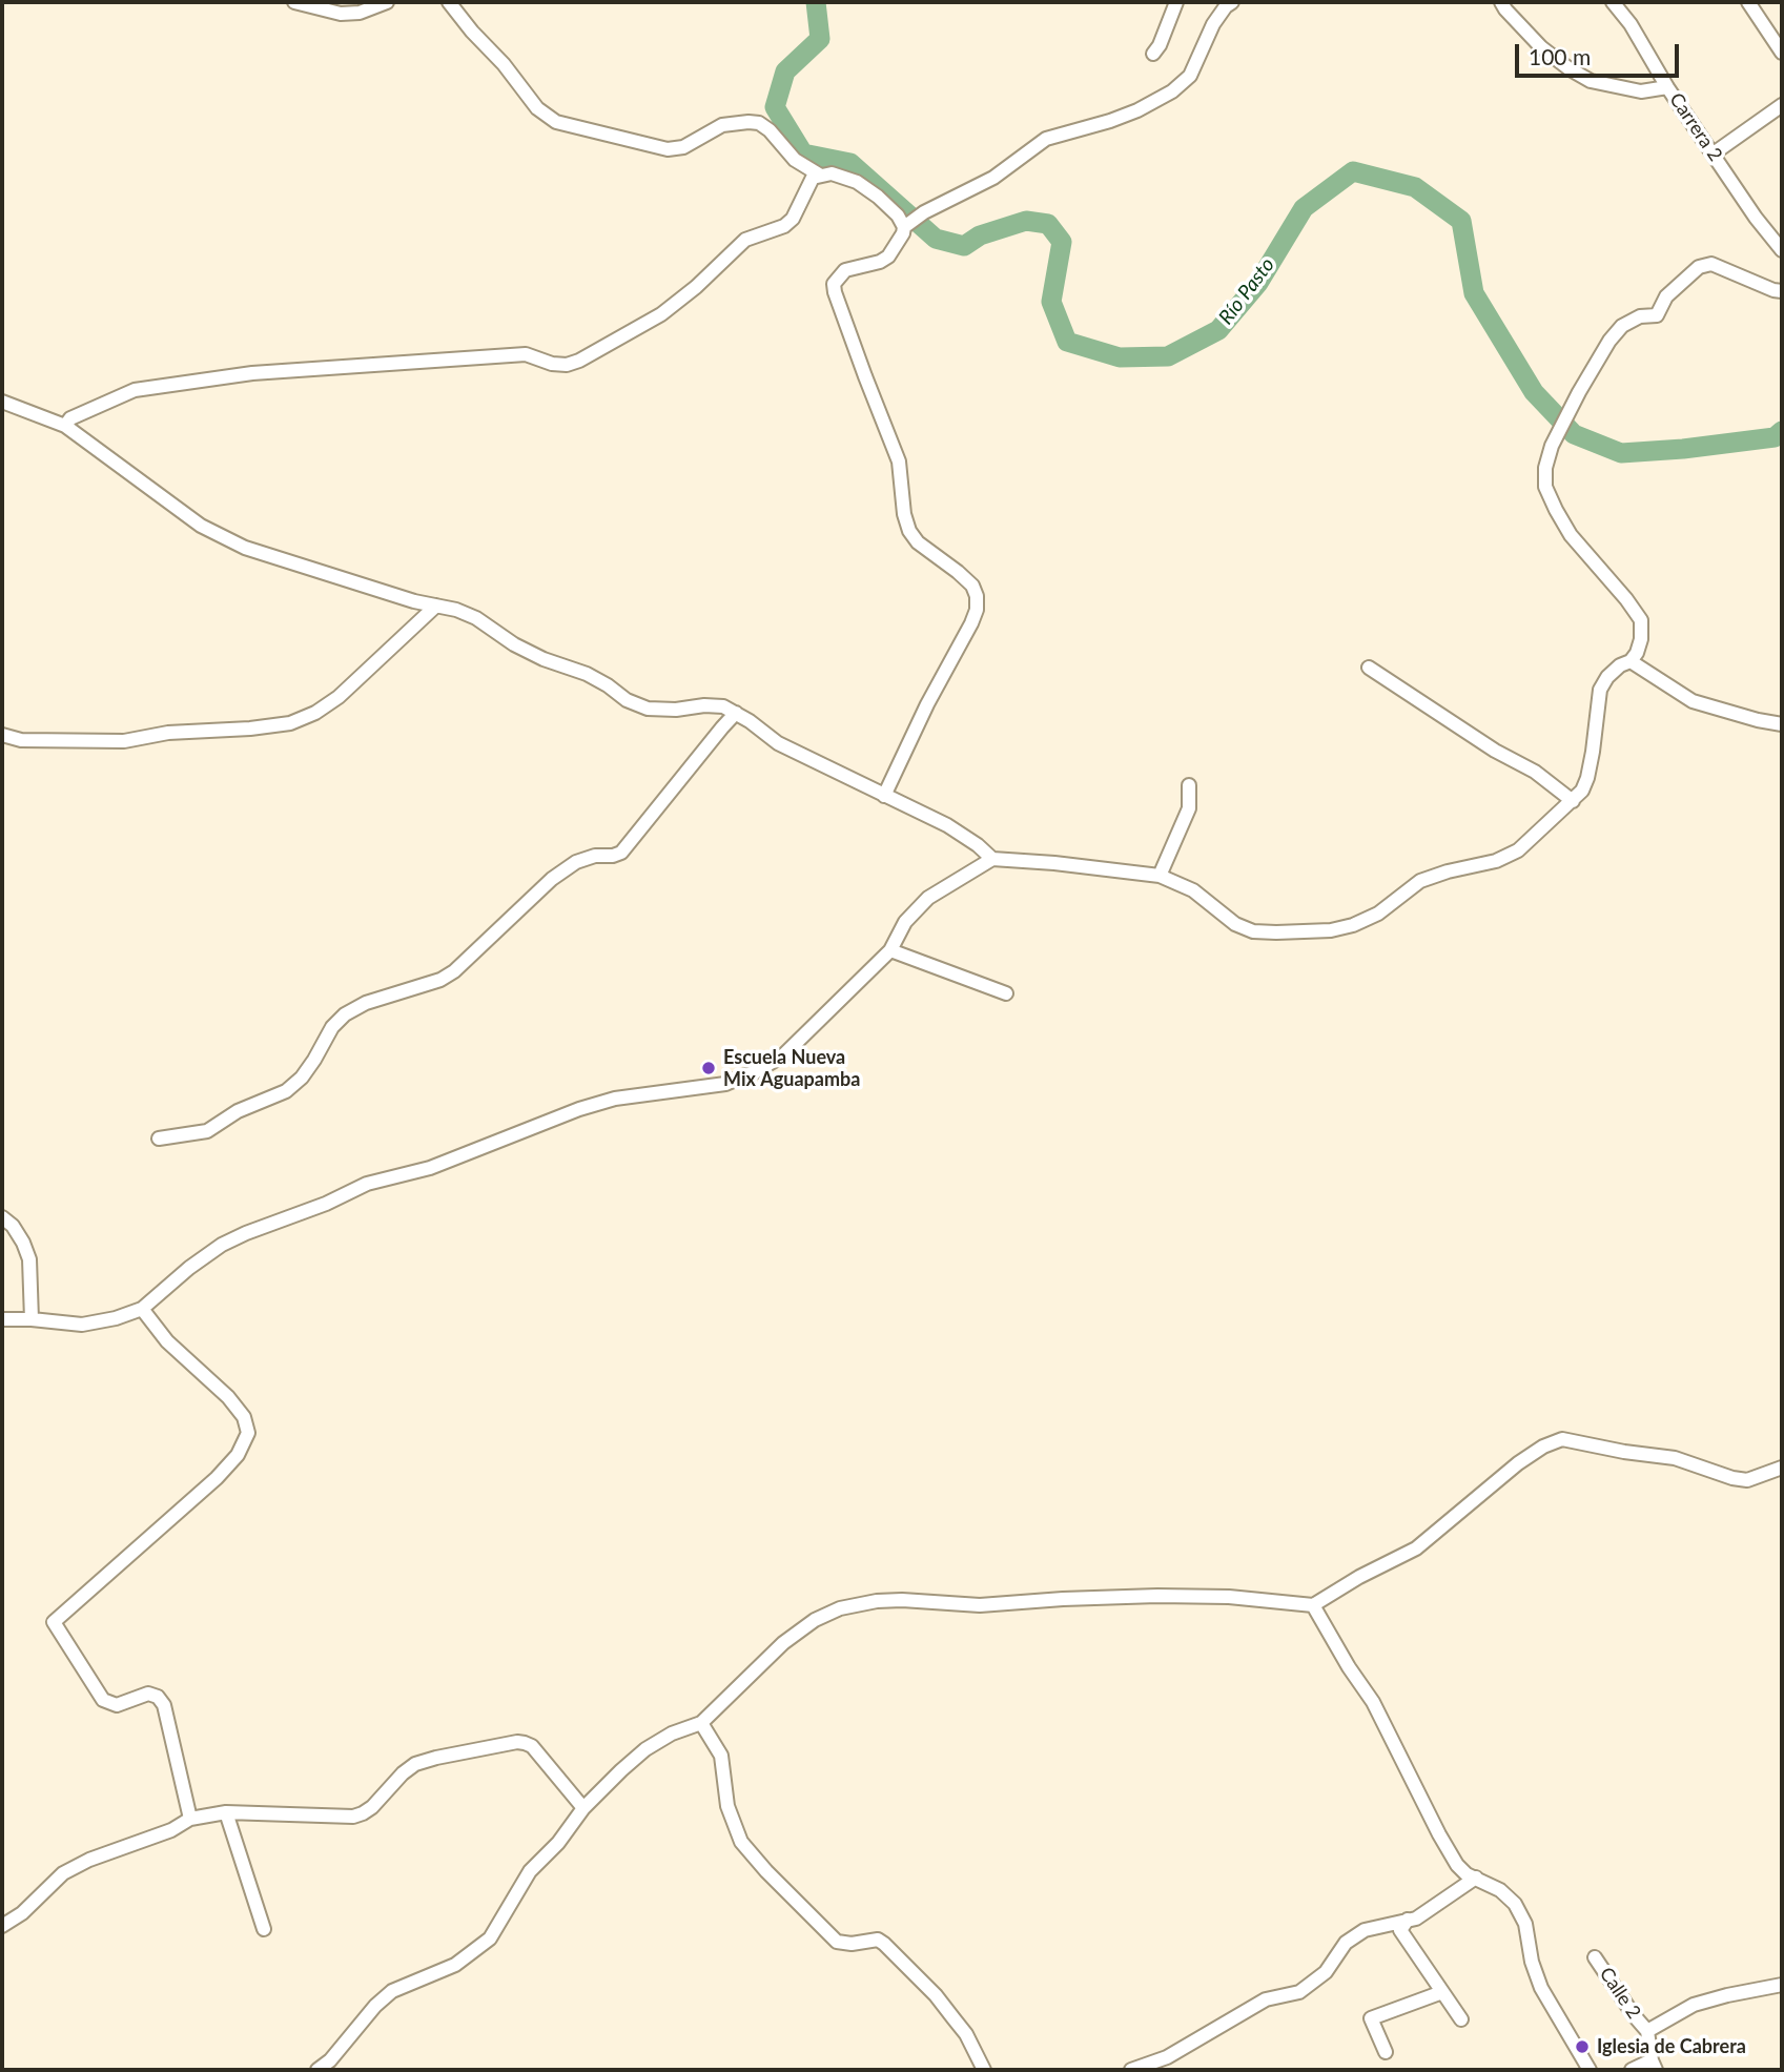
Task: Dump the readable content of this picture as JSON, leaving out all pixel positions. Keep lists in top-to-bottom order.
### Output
{
  "streets": {
    "street": ["Carrera 2", "Calle 2"]
  },
  "water": ["Río Pasto"],
  "places": ["Escuela Nueva Mix Aguapamba", "Iglesia de Cabrera"],
  "scale_bar": "100 m"
}
